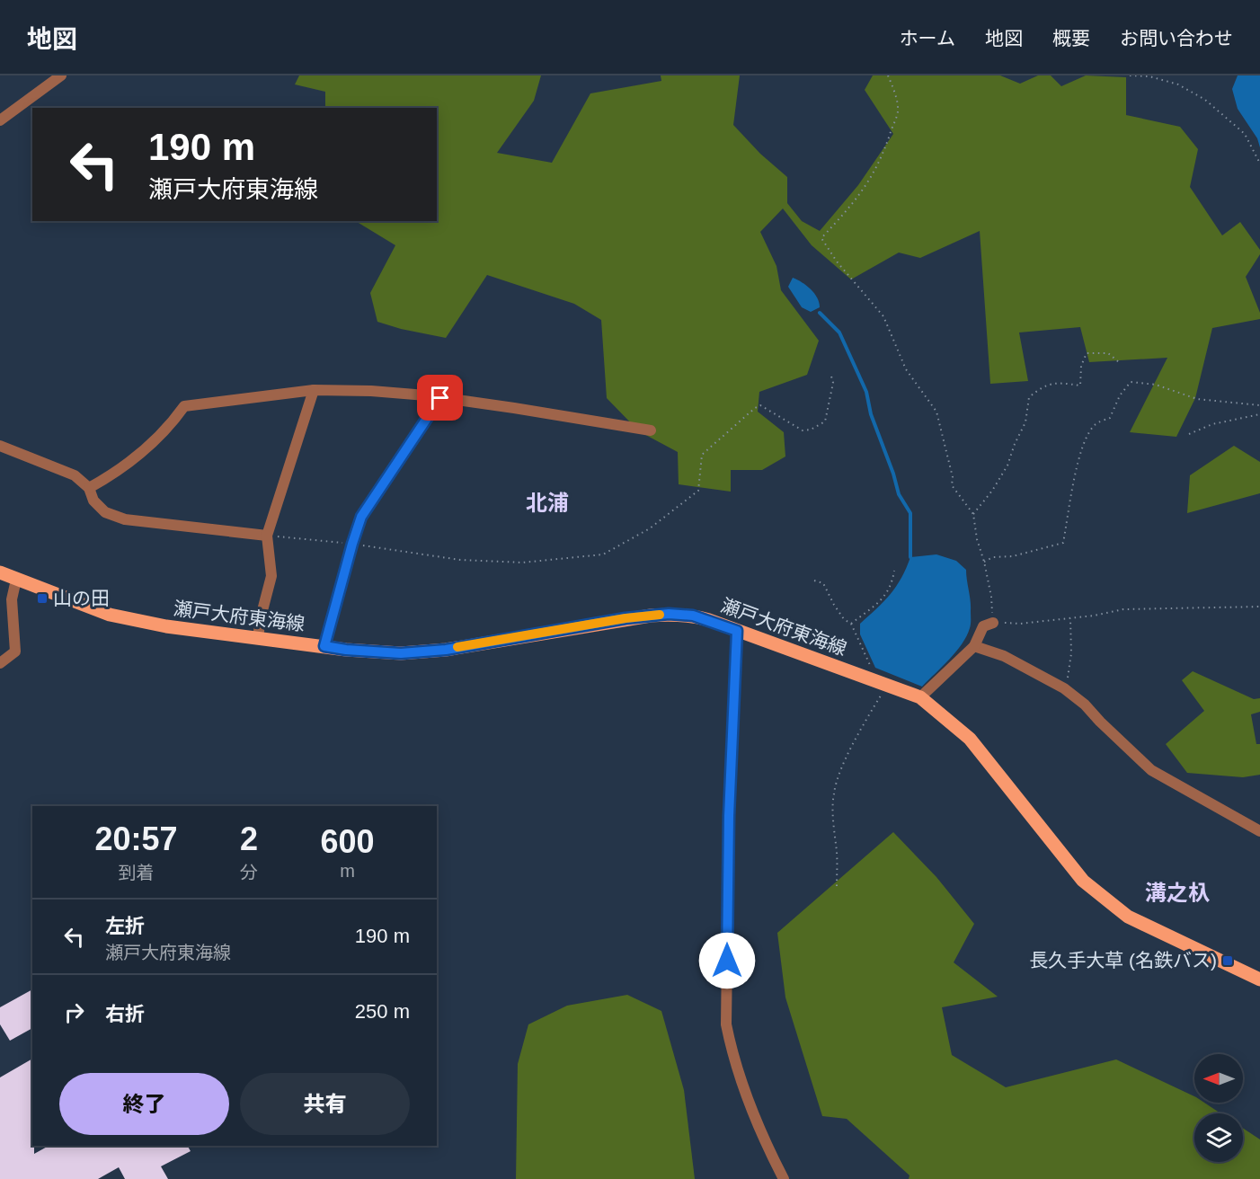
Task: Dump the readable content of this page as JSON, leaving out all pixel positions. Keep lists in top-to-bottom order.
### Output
{
  "streets": {
    "main road": ["瀬戸大府東海線"]
  },
  "districts": ["北浦", "溝之杁"],
  "places": {
    "transit": ["山の田", "長久手大草 (名鉄バス)"]
  },
  "north": "left",
  "page": {
    "header": "地図",
    "nav": [
      "ホーム",
      "地図",
      "概要",
      "お問い合わせ"
    ],
    "turn": ["190 m", "瀬戸大府東海線"],
    "eta": [
      "20:57",
      "到着",
      "2",
      "分",
      "600",
      "m"
    ],
    "list": [
      {
        "name": "左折",
        "note": "瀬戸大府東海線",
        "value": "190 m"
      },
      {
        "name": "右折",
        "value": "250 m"
      }
    ],
    "buttons": ["終了", "共有"]
  }
}
